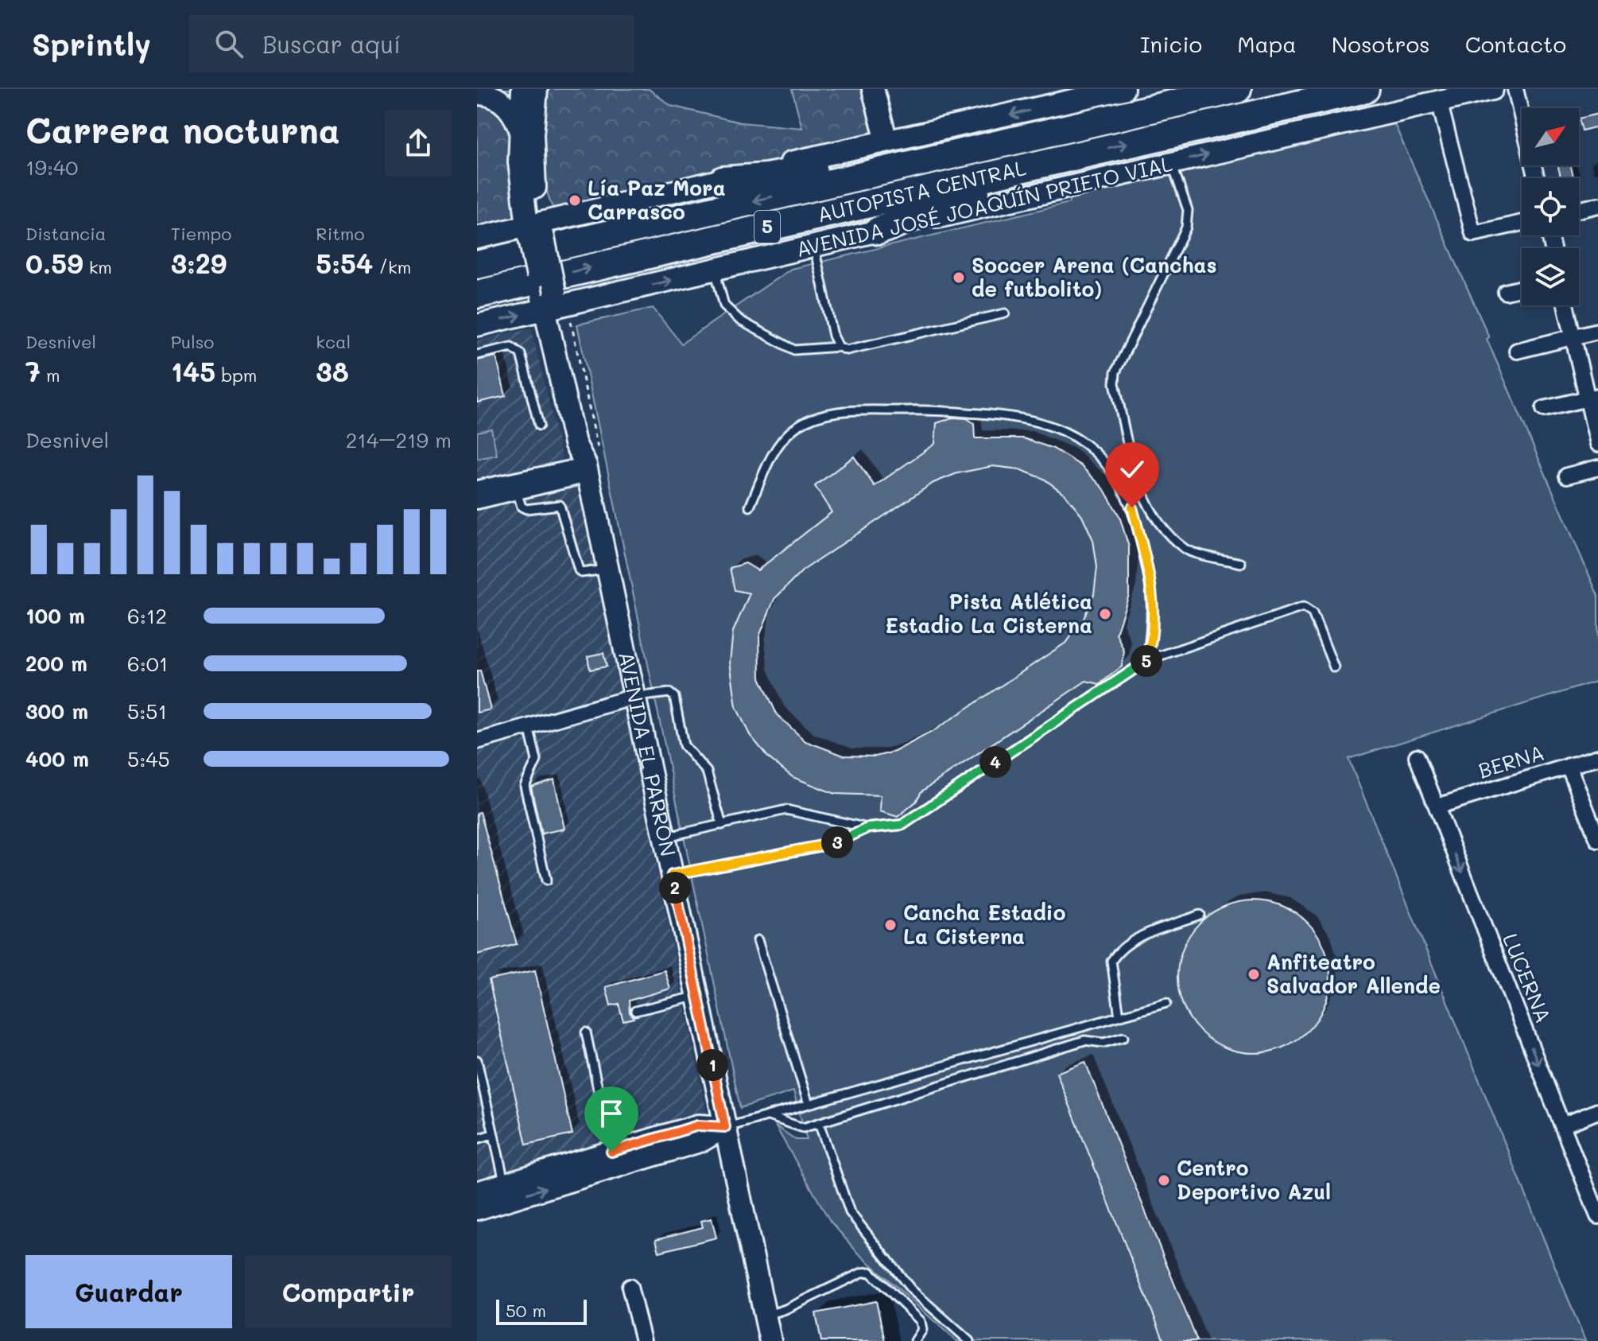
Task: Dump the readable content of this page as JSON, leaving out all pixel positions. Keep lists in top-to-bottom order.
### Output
{
  "streets": {
    "highway": ["AUTOPISTA CENTRAL", "5"],
    "main road": ["AVENIDA JOSÉ JOAQUÍN PRIETO VIAL", "AVENIDA EL PARRÓN"],
    "street": ["BERNA", "LUCERNA"]
  },
  "crossings": [
    ["AVENIDA JOSÉ JOAQUÍN PRIETO VIAL", "AVENIDA EL PARRÓN"],
    ["BERNA", "LUCERNA"]
  ],
  "one_way": ["LUCERNA"],
  "places": [
    "Lía Paz Mora Carrasco",
    "Soccer Arena (Canchas de futbolito)",
    "Pista Atlética Estadio La Cisterna",
    "Cancha Estadio La Cisterna",
    "Anfiteatro Salvador Allende",
    "Centro Deportivo Azul"
  ],
  "scale_bar": "50 m",
  "north": "top right",
  "page": {
    "header": "Sprintly",
    "search": "Buscar aquí",
    "nav": [
      "Inicio",
      "Mapa",
      "Nosotros",
      "Contacto"
    ],
    "heading": ["Carrera nocturna", "19:40"],
    "stats": [
      ["Distancia", "0.59 km"],
      ["Tiempo", "3:29"],
      ["Ritmo", "5:54 /km"],
      ["Desnivel", "7 m"],
      ["Pulso", "145 bpm"],
      ["kcal", "38"]
    ],
    "chart": ["Desnivel", "214–219 m"],
    "list": [
      {
        "name": "100 m",
        "note": "6:12"
      },
      {
        "name": "200 m",
        "note": "6:01"
      },
      {
        "name": "300 m",
        "note": "5:51"
      },
      {
        "name": "400 m",
        "note": "5:45"
      }
    ],
    "pins": [
      "5",
      "4",
      "3",
      "2",
      "1"
    ],
    "buttons": ["Guardar", "Compartir"],
    "scale": "50 m"
  }
}
